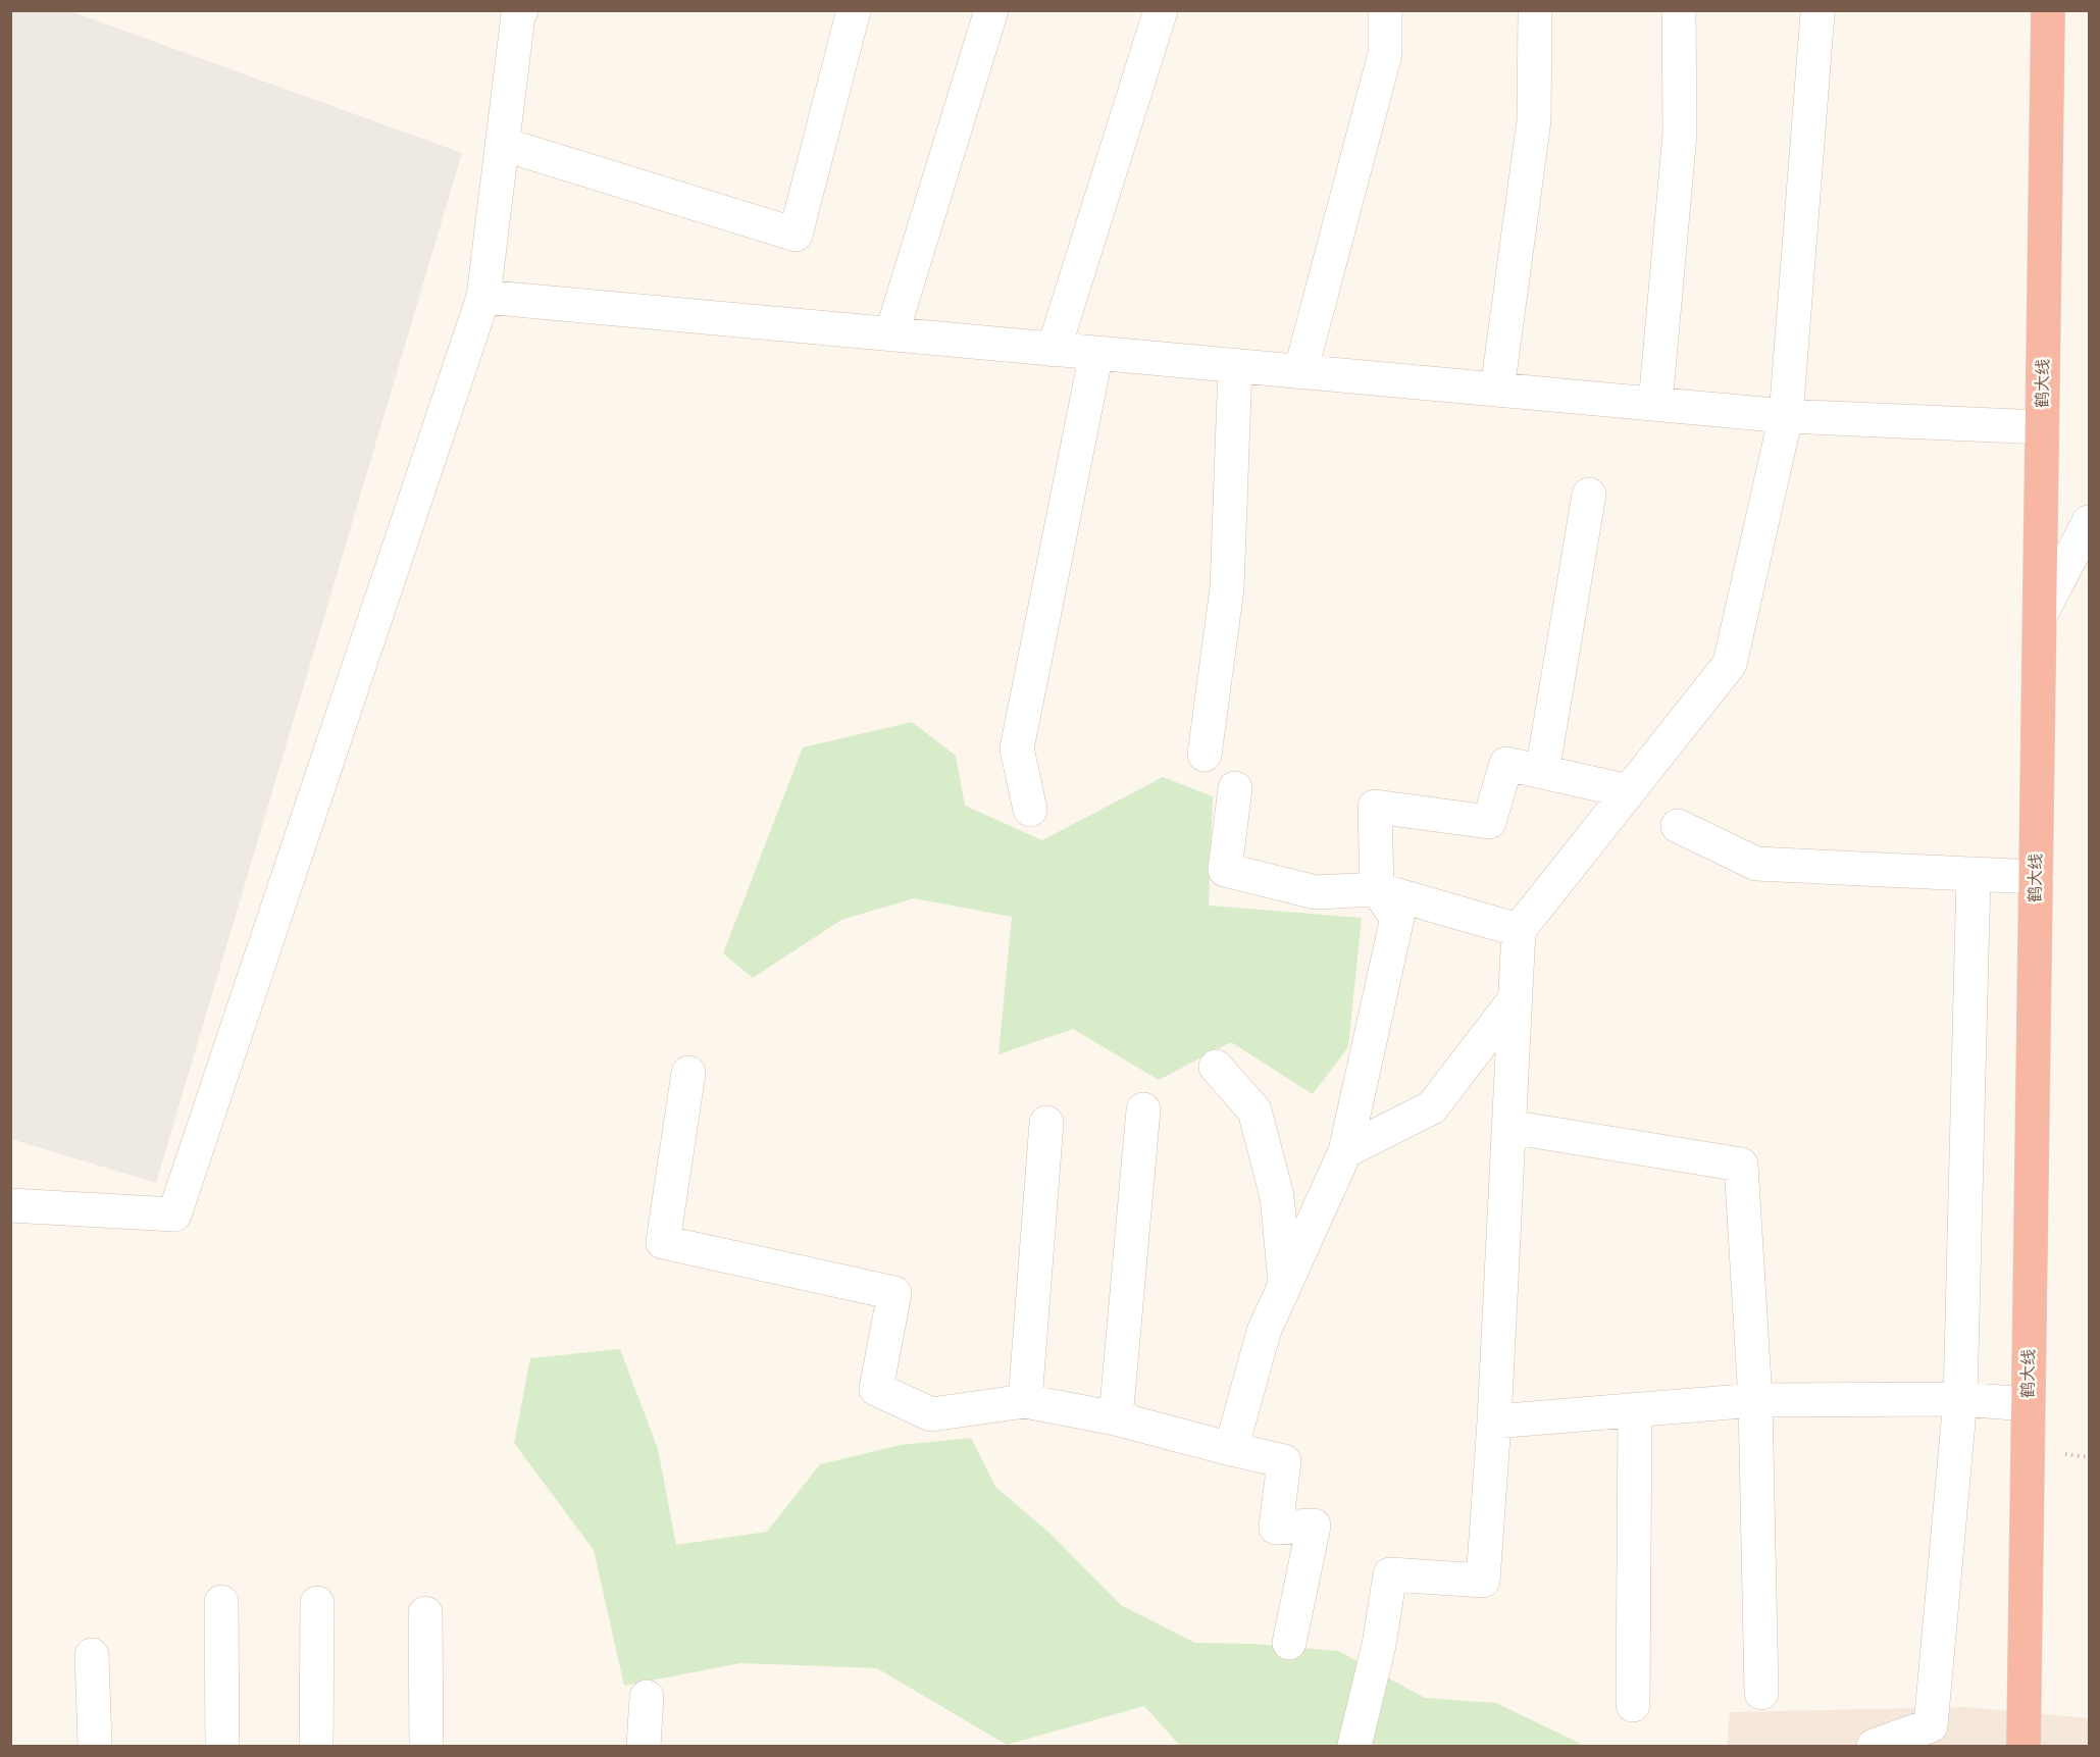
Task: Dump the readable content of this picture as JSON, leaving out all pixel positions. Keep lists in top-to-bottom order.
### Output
{
  "streets": {
    "highway": ["鹤大线"]
  }
}
